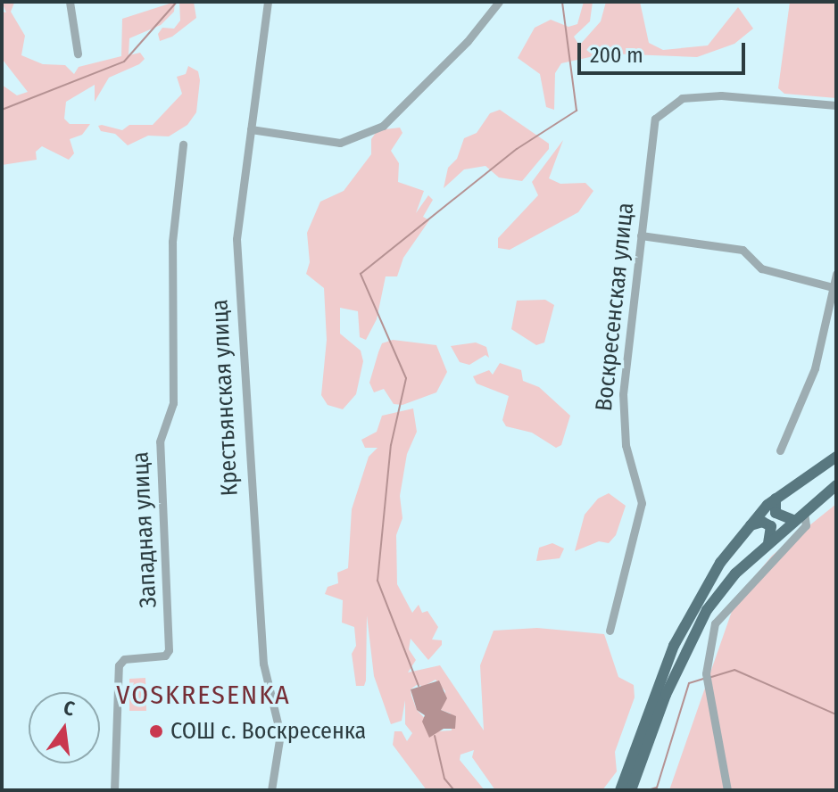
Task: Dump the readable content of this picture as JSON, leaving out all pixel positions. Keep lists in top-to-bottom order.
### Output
{
  "streets": {
    "street": ["Воскресенская улица", "Крестьянская улица", "Западная улица"]
  },
  "districts": ["VOSKRESENKA"],
  "places": ["СОШ с. Воскресенка"],
  "scale_bar": "200 m",
  "north": "top"
}
